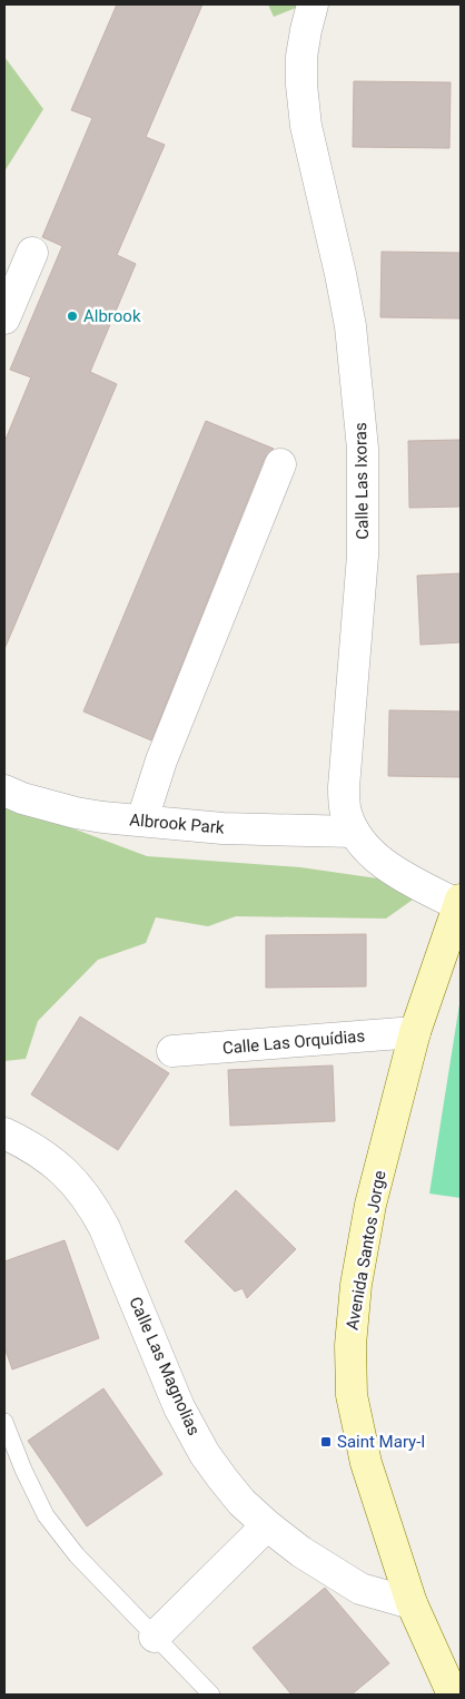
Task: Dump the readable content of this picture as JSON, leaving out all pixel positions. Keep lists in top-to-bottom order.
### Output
{
  "streets": {
    "main road": ["Avenida Santos Jorge"],
    "street": [
      "Calle Las Ixoras",
      "Albrook Park",
      "Calle Las Orquídias",
      "Calle Las Magnolias"
    ]
  },
  "crossings": [
    ["Calle Las Ixoras", "Albrook Park"],
    ["Calle Las Ixoras", "Avenida Santos Jorge"],
    ["Calle Las Orquídias", "Avenida Santos Jorge"],
    ["Avenida Santos Jorge", "Calle Las Magnolias"]
  ],
  "places": {
    "other": ["Albrook"],
    "transit": ["Saint Mary-I"]
  }
}
